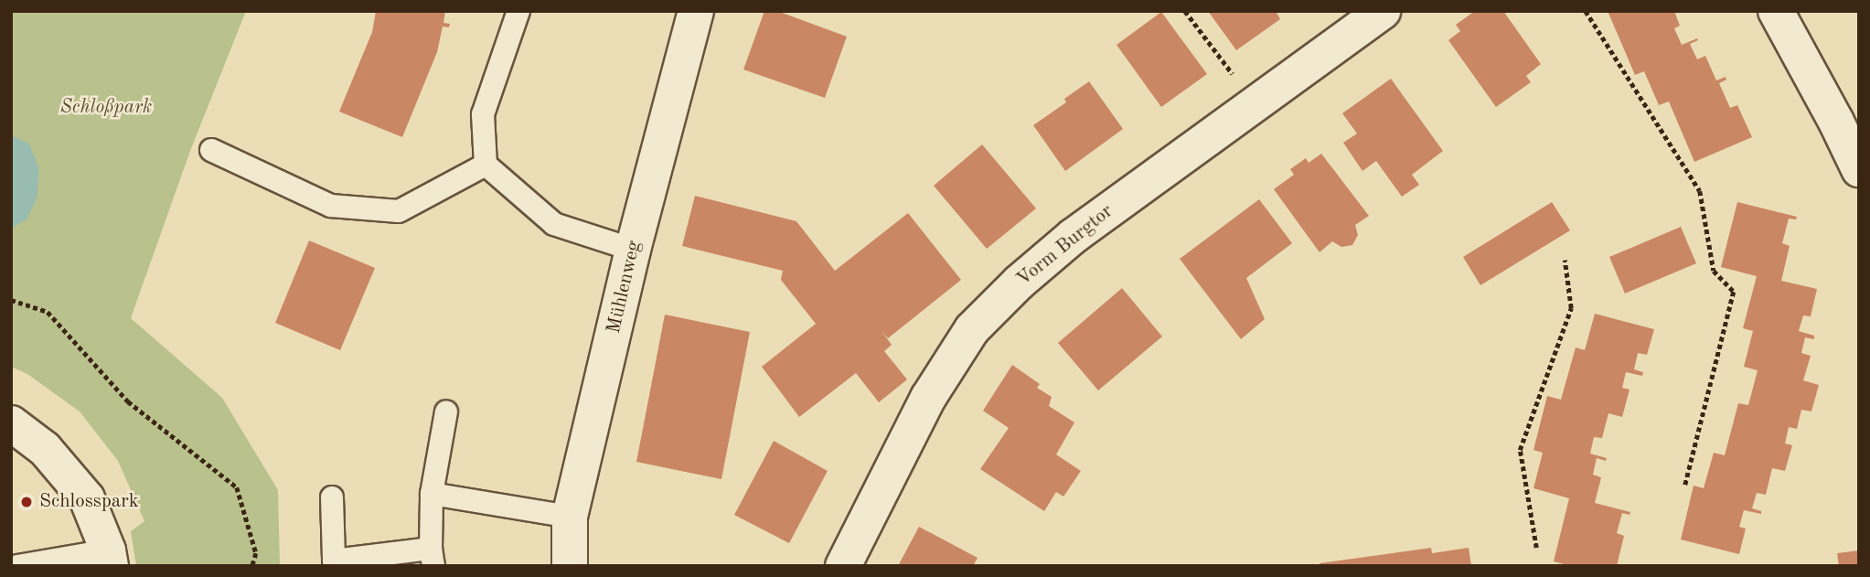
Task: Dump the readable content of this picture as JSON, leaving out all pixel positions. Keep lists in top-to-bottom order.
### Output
{
  "streets": {
    "street": ["Vorm Burgtor", "Mühlenweg"]
  },
  "parks": ["Schloßpark"],
  "places": ["Schlosspark"]
}
